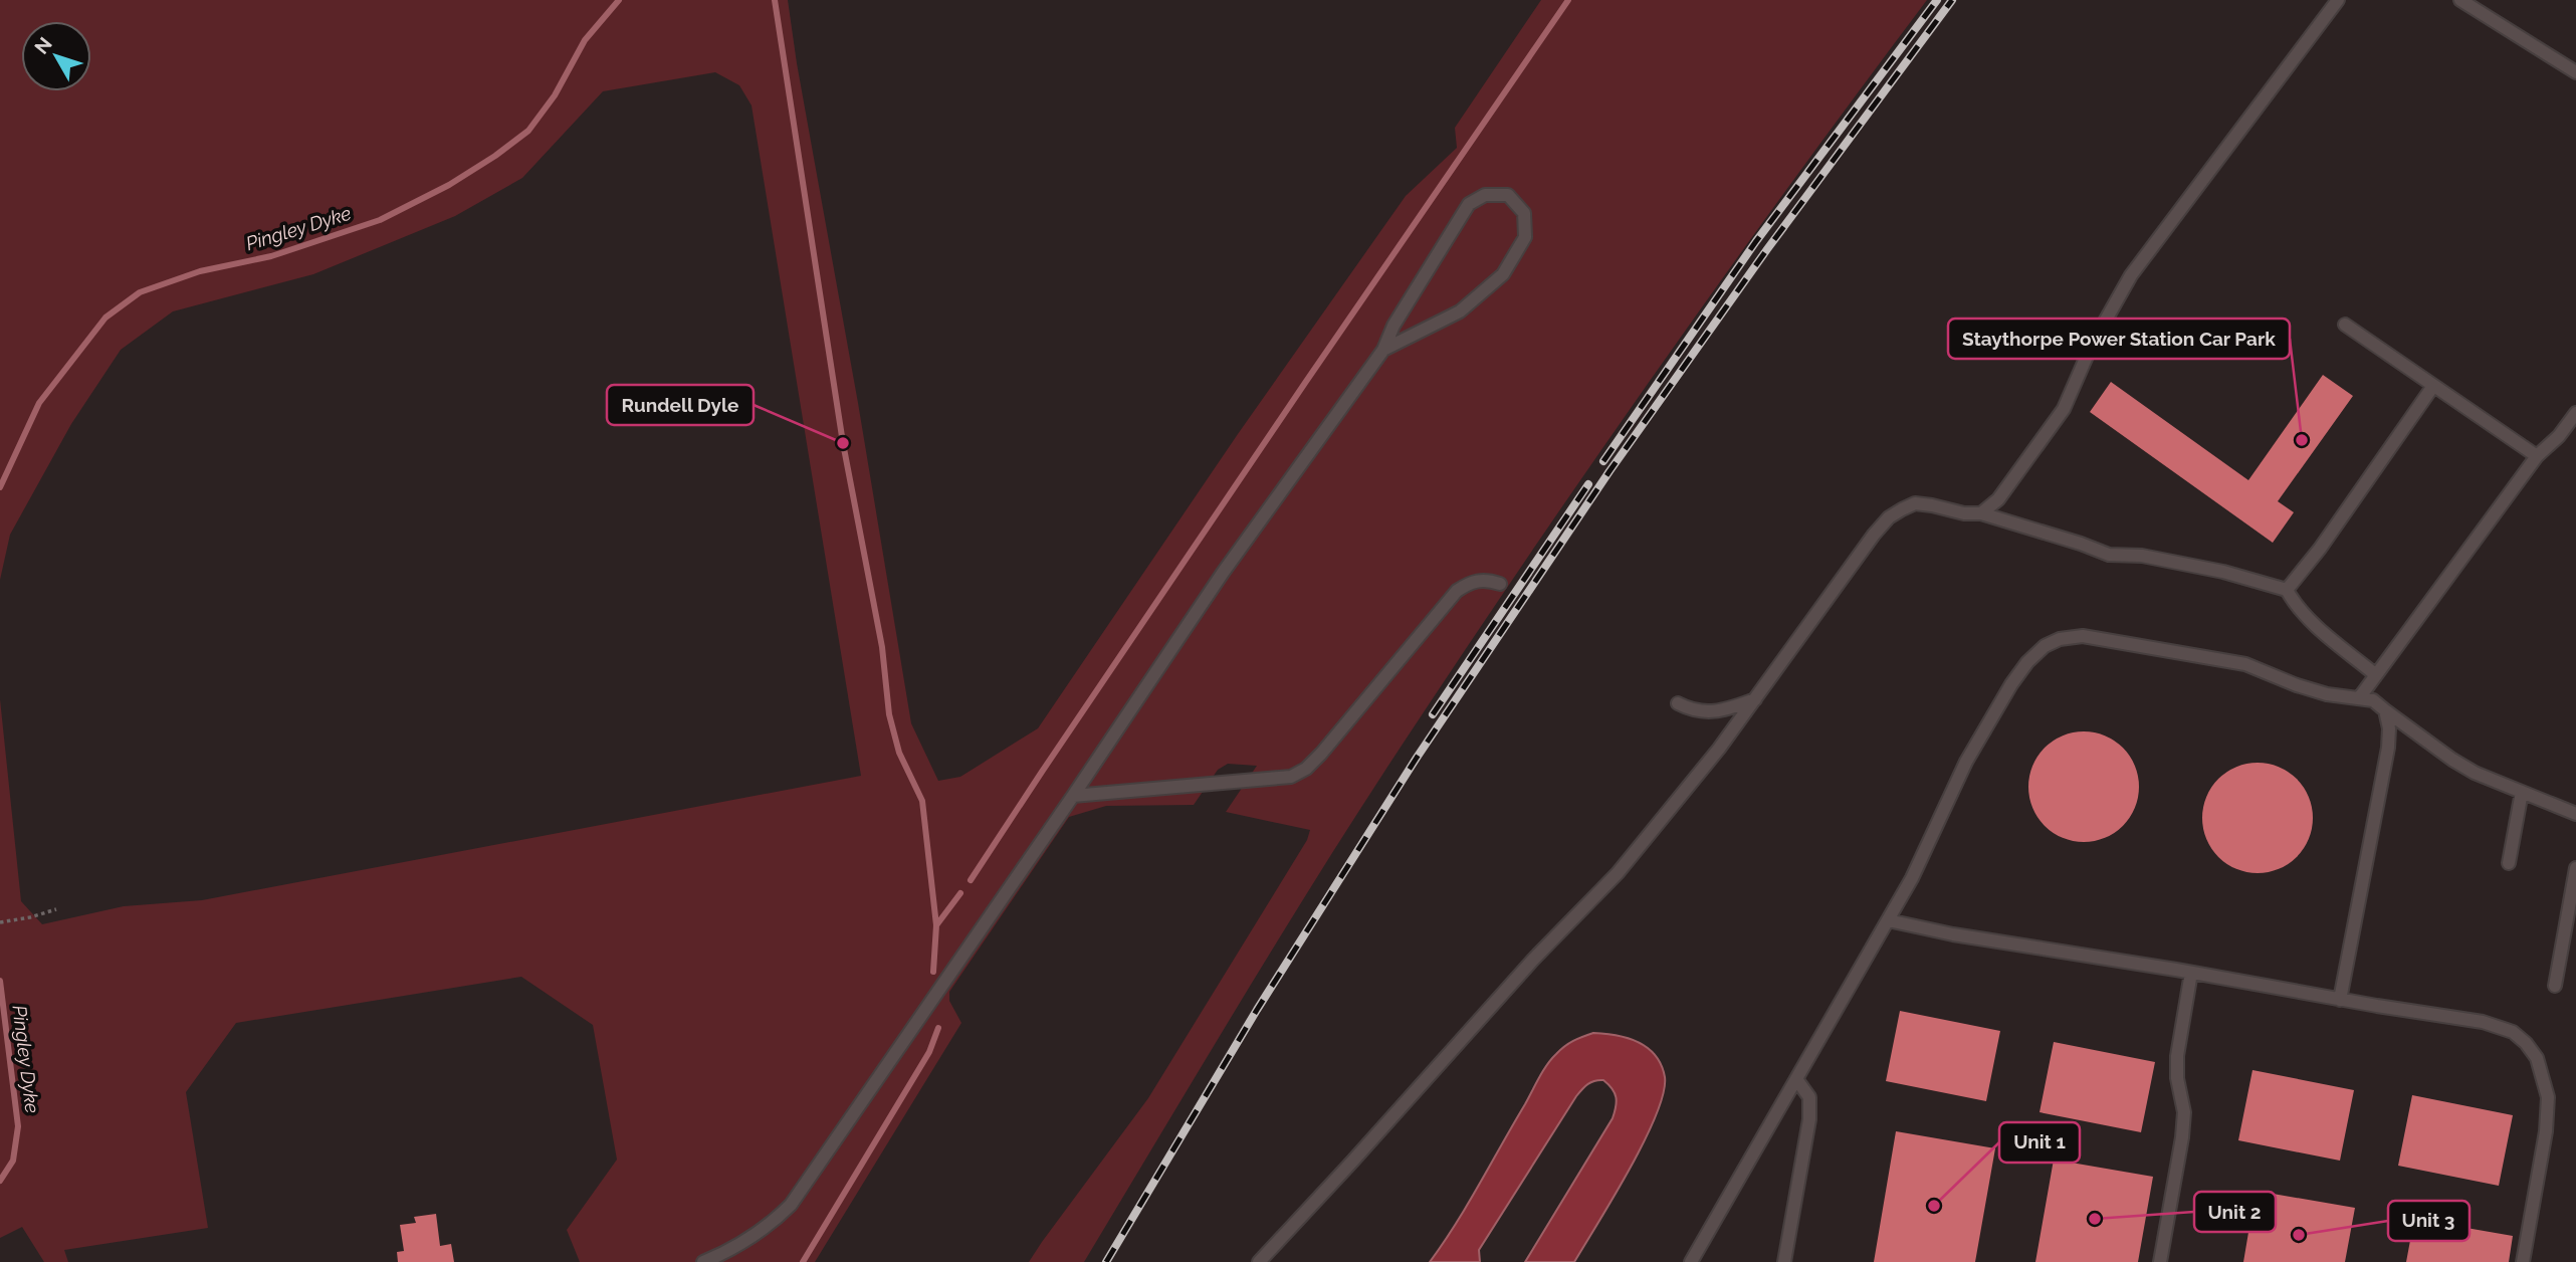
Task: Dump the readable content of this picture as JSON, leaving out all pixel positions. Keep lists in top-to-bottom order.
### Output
{
  "water": ["Pingley Dyke"],
  "places": [
    "Staythorpe Power Station Car Park",
    "Rundell Dyle",
    "Unit 1",
    "Unit 2",
    "Unit 3"
  ],
  "north": "top left"
}
